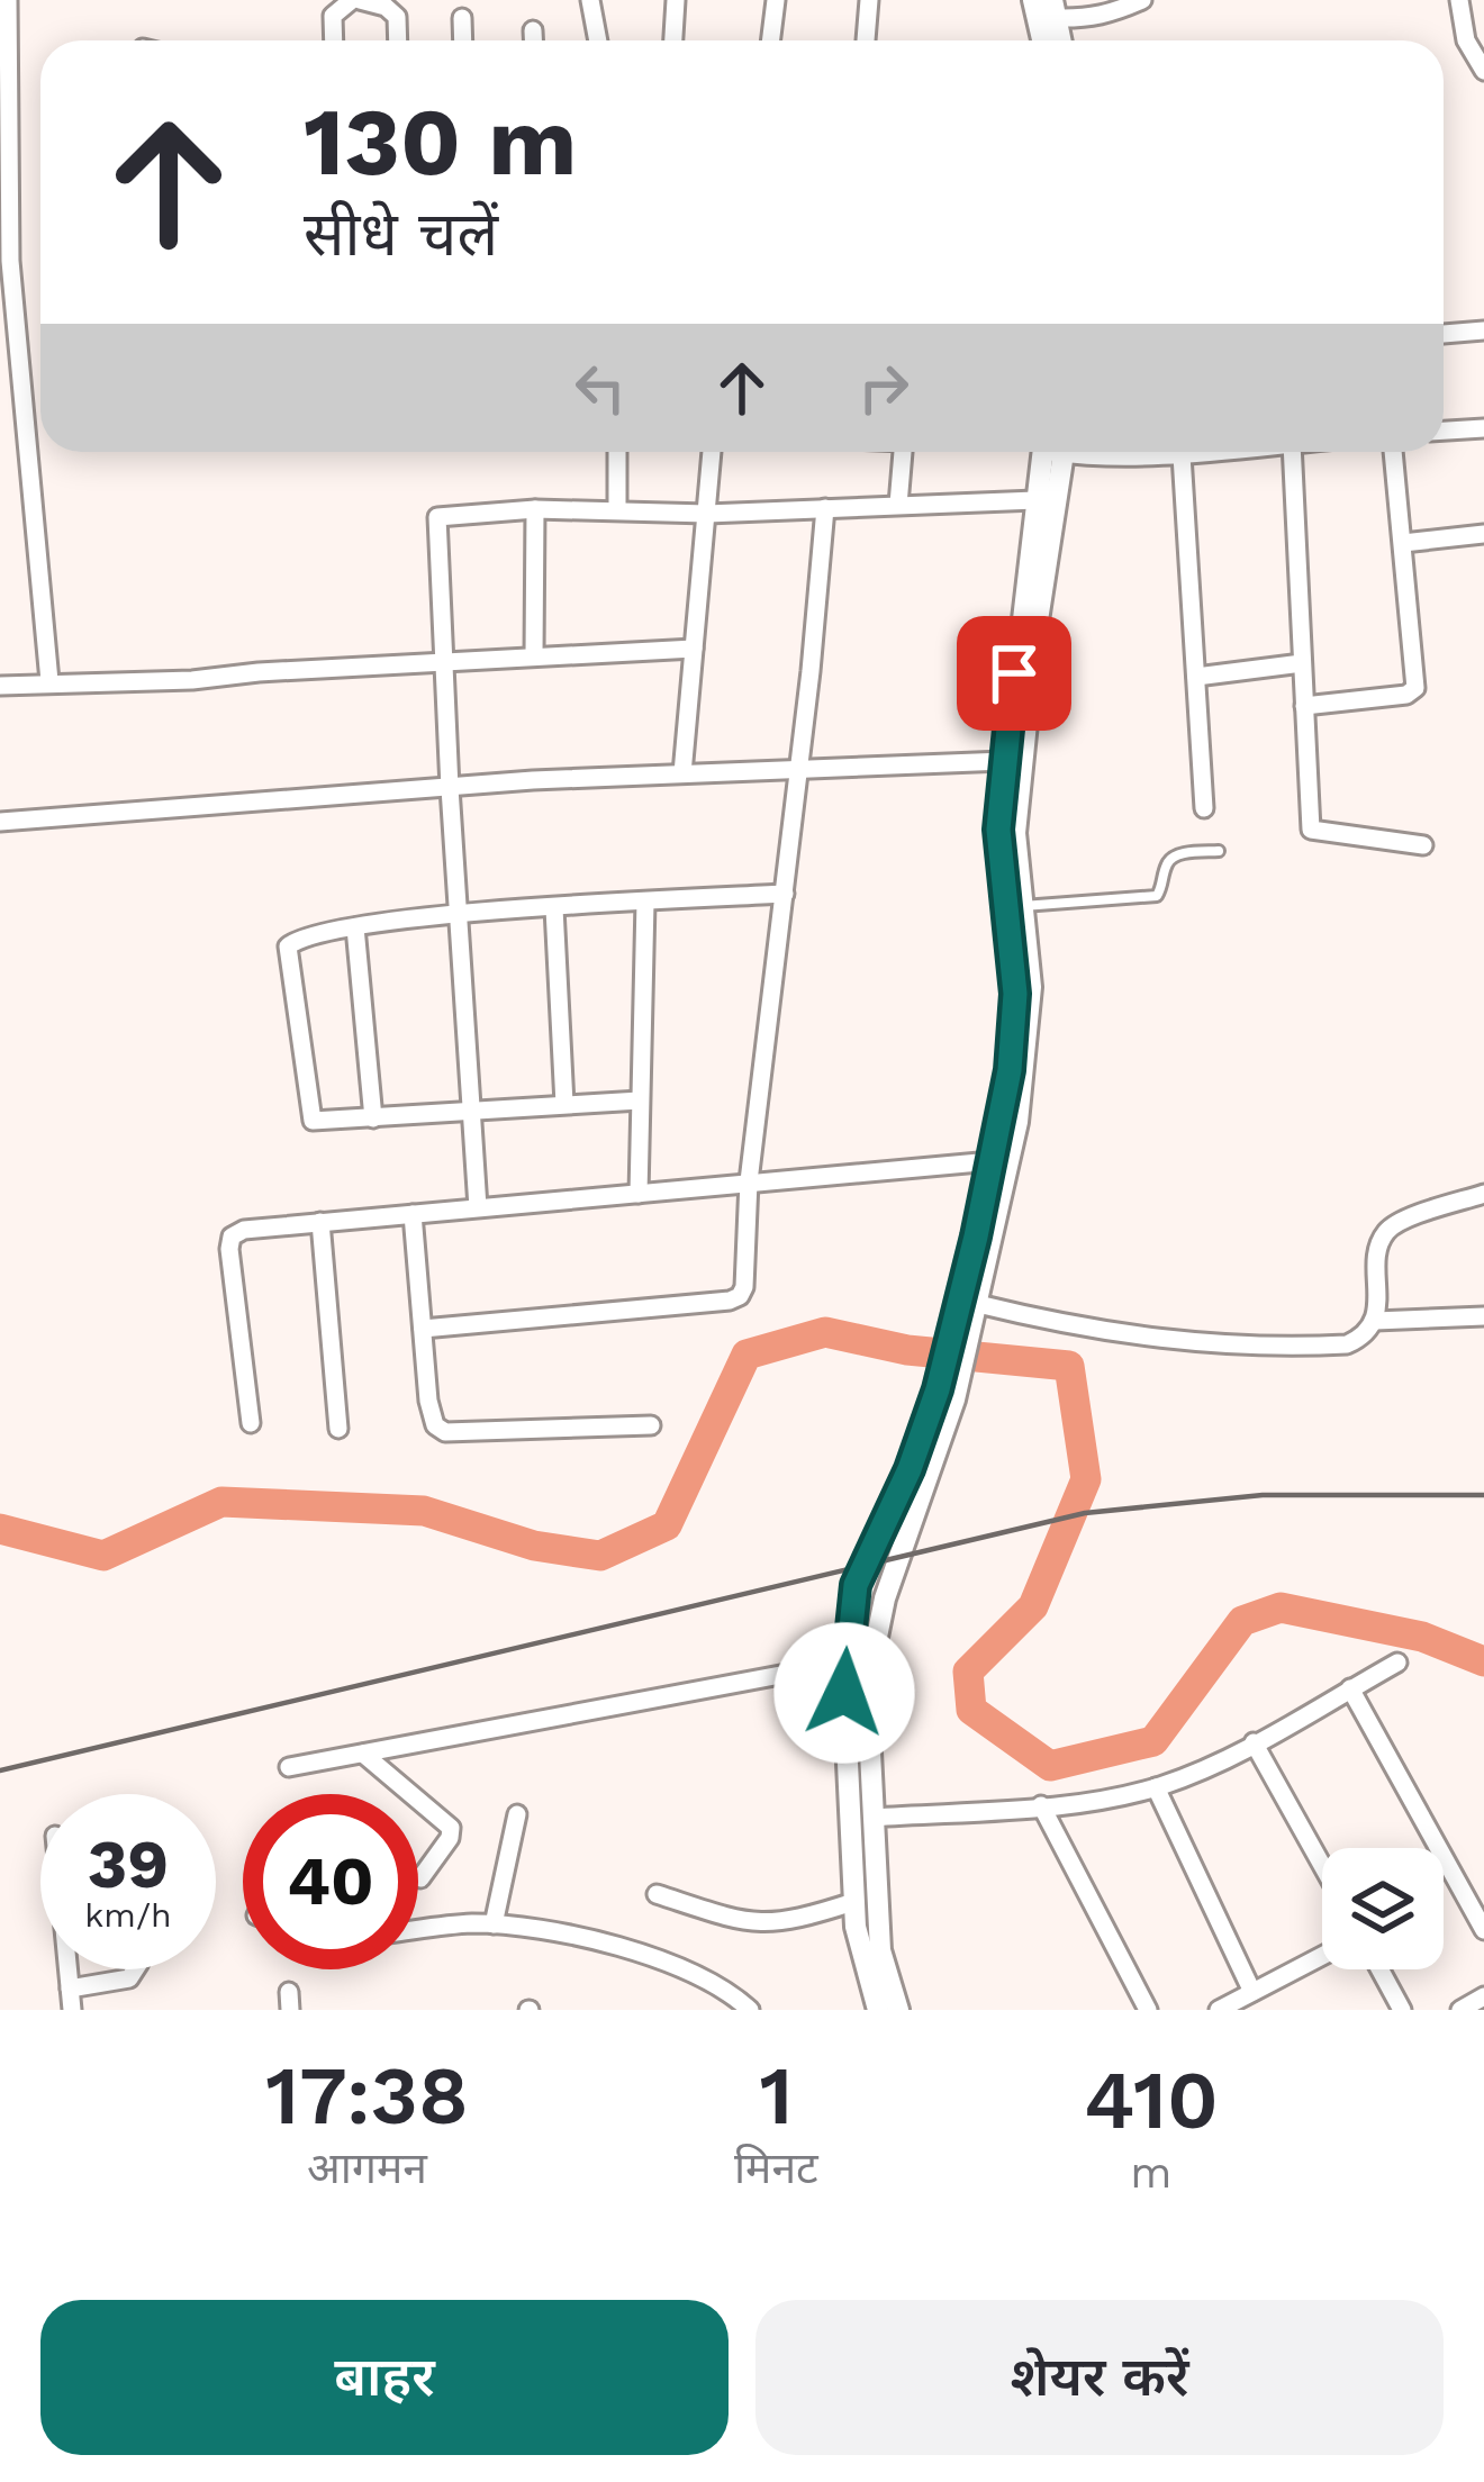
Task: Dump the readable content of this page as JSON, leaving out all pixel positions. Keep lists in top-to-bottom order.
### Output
{
  "page": {
    "turn": ["130 m", "सीधे चलें"],
    "speed": "39 km/h",
    "limit": "40",
    "eta": [
      "17:38",
      "आगमन",
      "1",
      "मिनट",
      "410",
      "m"
    ],
    "buttons": ["बाहर", "शेयर करें"]
  }
}
